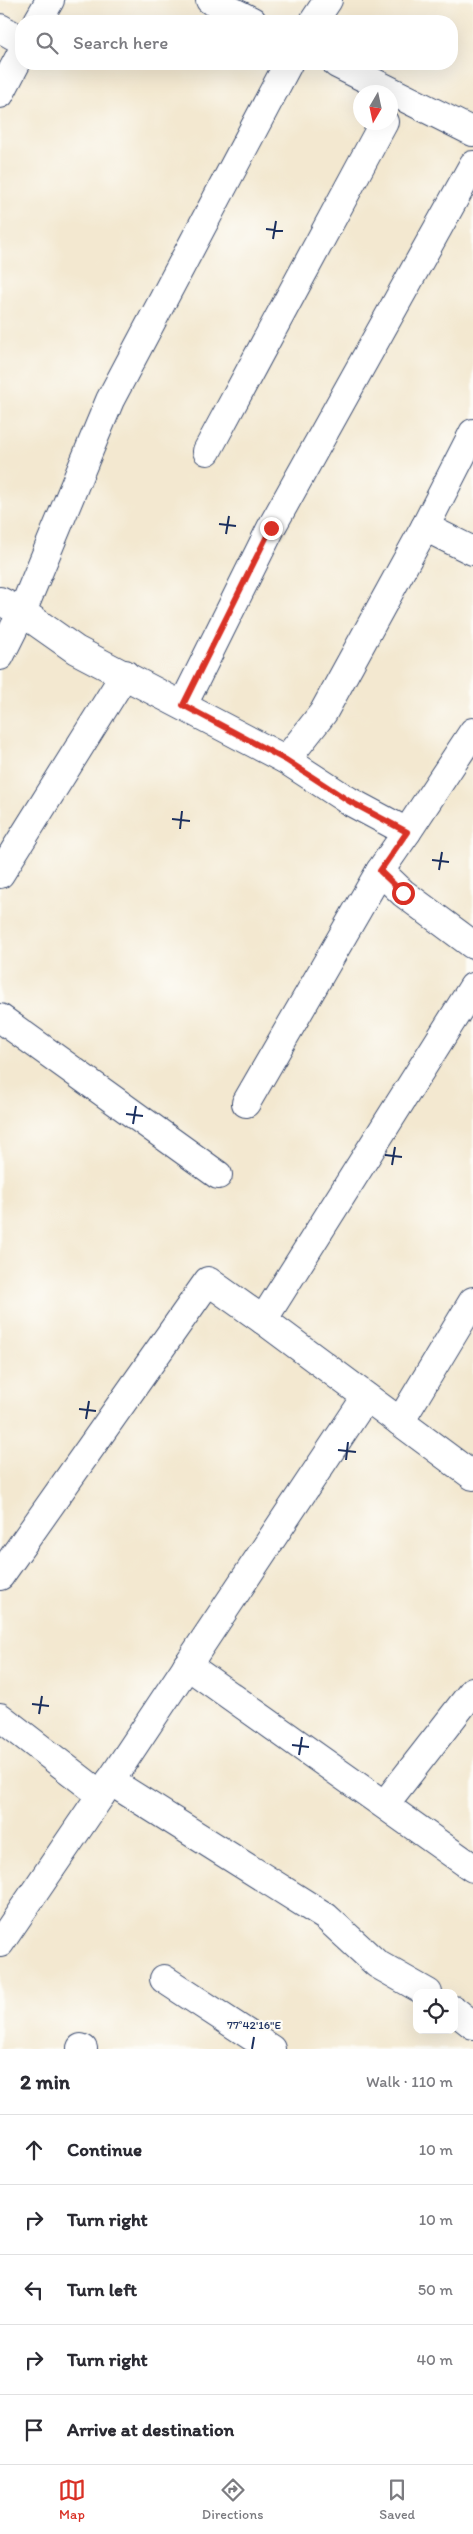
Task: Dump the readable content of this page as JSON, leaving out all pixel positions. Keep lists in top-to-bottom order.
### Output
{
  "north": "bottom",
  "page": {
    "search": "Search here",
    "heading": ["2 min", "Walk · 110 m"],
    "list": [
      ["Continue", "10 m"],
      ["Turn right", "10 m"],
      ["Turn left", "50 m"],
      ["Turn right", "40 m"],
      "Arrive at destination"
    ],
    "nav": ["Map", "Directions", "Saved"]
  },
  "coordinates": ["77°42'16\"E"]
}
